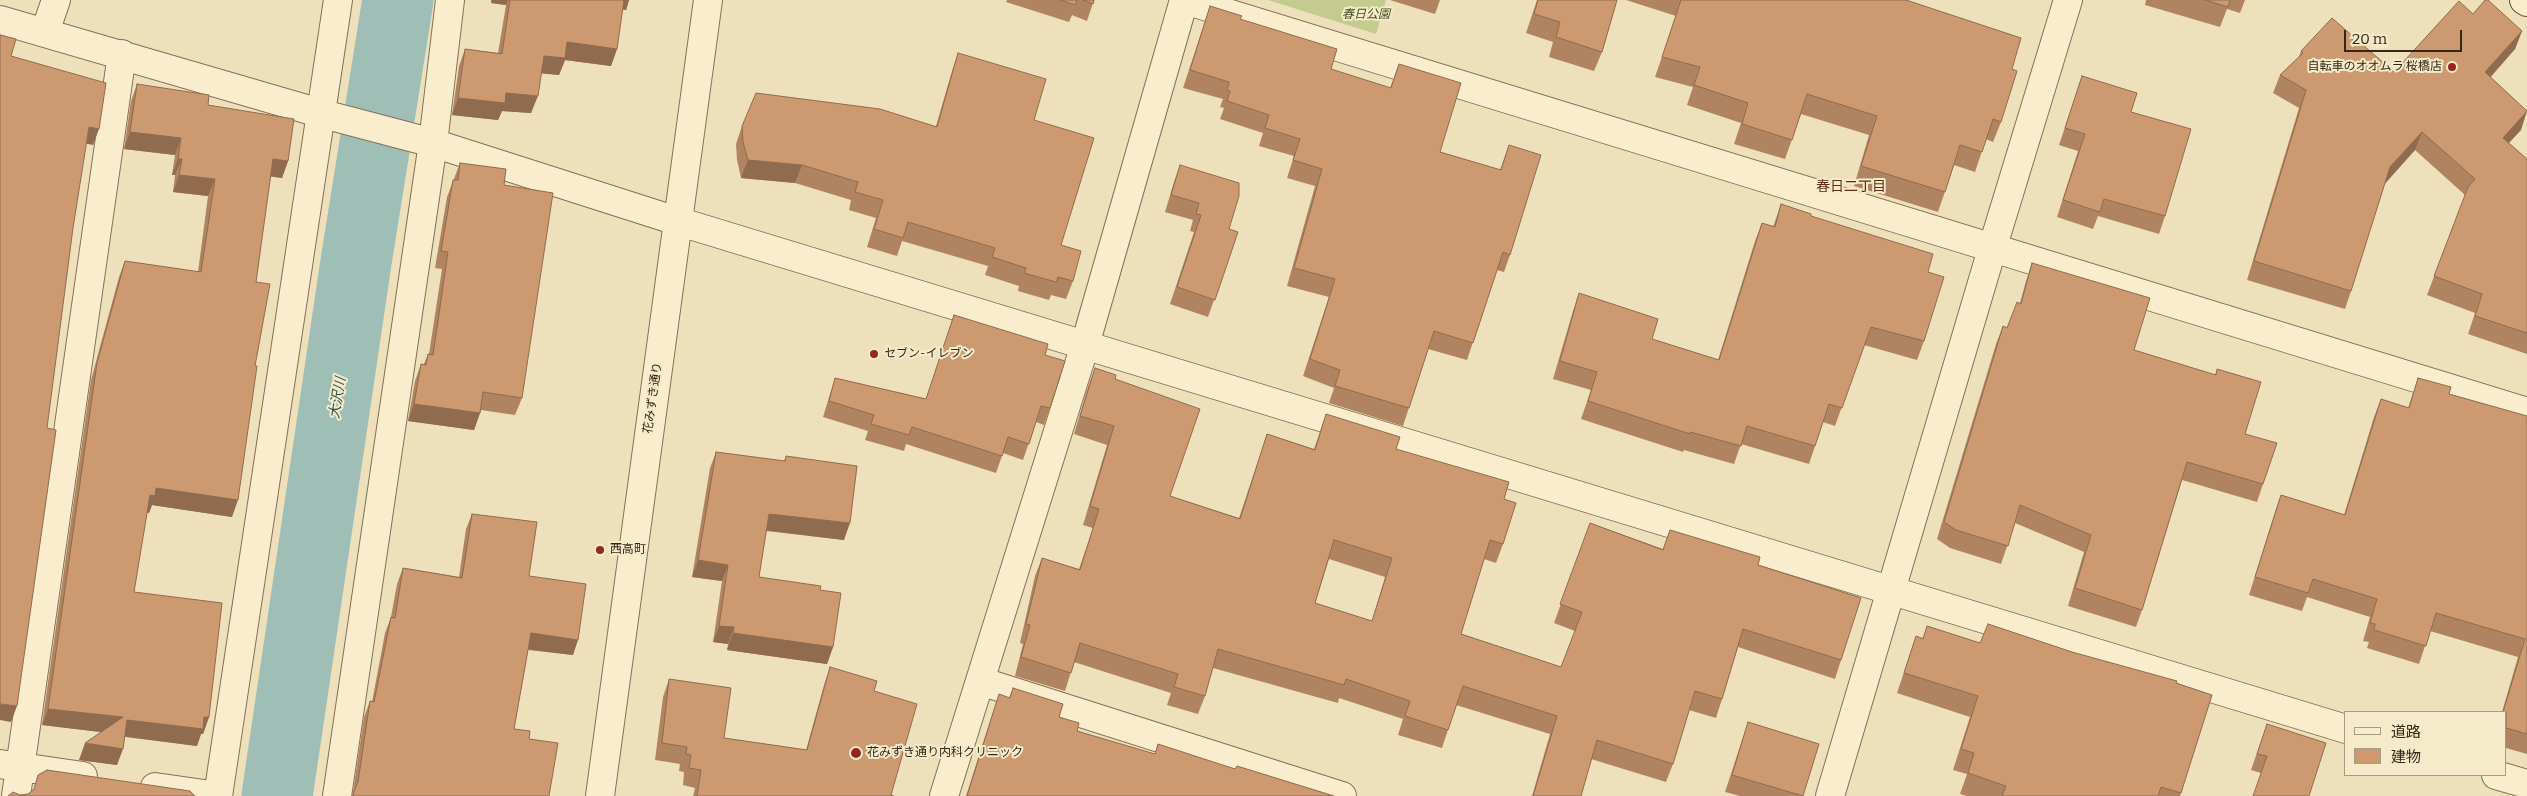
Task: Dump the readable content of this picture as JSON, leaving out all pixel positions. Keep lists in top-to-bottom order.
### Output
{
  "streets": {
    "street": ["花みずき通り"]
  },
  "districts": ["春日二丁目"],
  "water": ["大沢川"],
  "parks": ["春日公園"],
  "places": [
    "自転車のオオムラ 桜橋店",
    "セブン-イレブン",
    "西高町",
    "花みずき通り内科クリニック"
  ],
  "legend": ["道路", "建物"],
  "scale_bar": "20 m"
}
